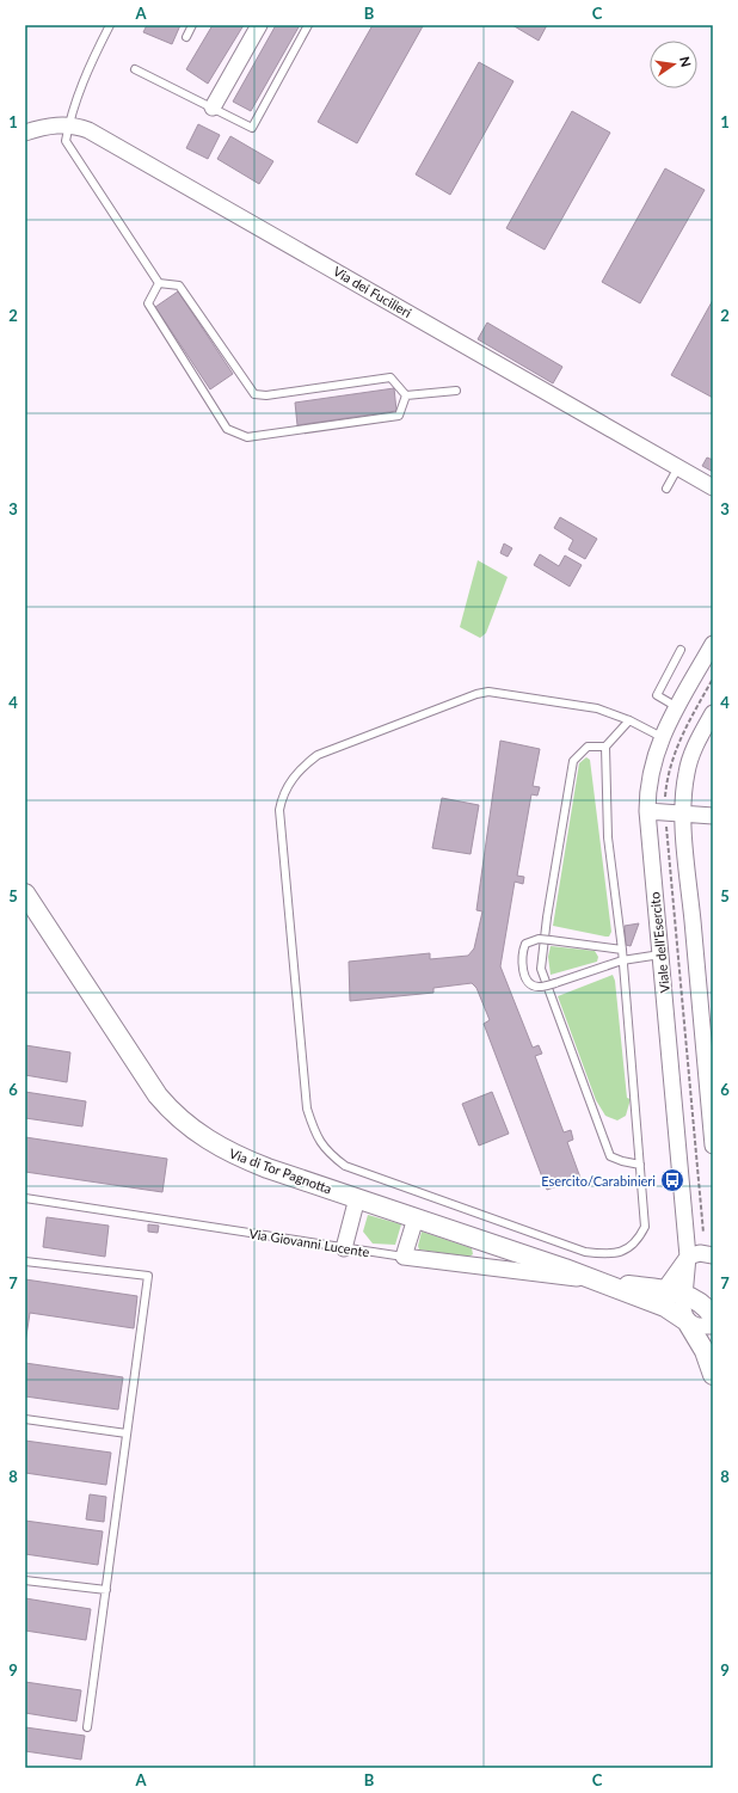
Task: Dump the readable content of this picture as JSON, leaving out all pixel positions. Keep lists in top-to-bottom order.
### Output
{
  "streets": {
    "street": [
      "Via dei Fucilieri",
      "Viale dell'Esercito",
      "Via di Tor Pagnotta",
      "Via Giovanni Lucente"
    ]
  },
  "crossings": [
    ["Viale dell'Esercito", "Via di Tor Pagnotta"],
    ["Via di Tor Pagnotta", "Via Giovanni Lucente"]
  ],
  "places": {
    "bus stop": ["Esercito/Carabinieri"]
  },
  "north": "right",
  "grid": {
    "columns": ["A", "B", "C"],
    "rows": [
      "1",
      "2",
      "3",
      "4",
      "5",
      "6",
      "7",
      "8",
      "9"
    ]
  }
}
